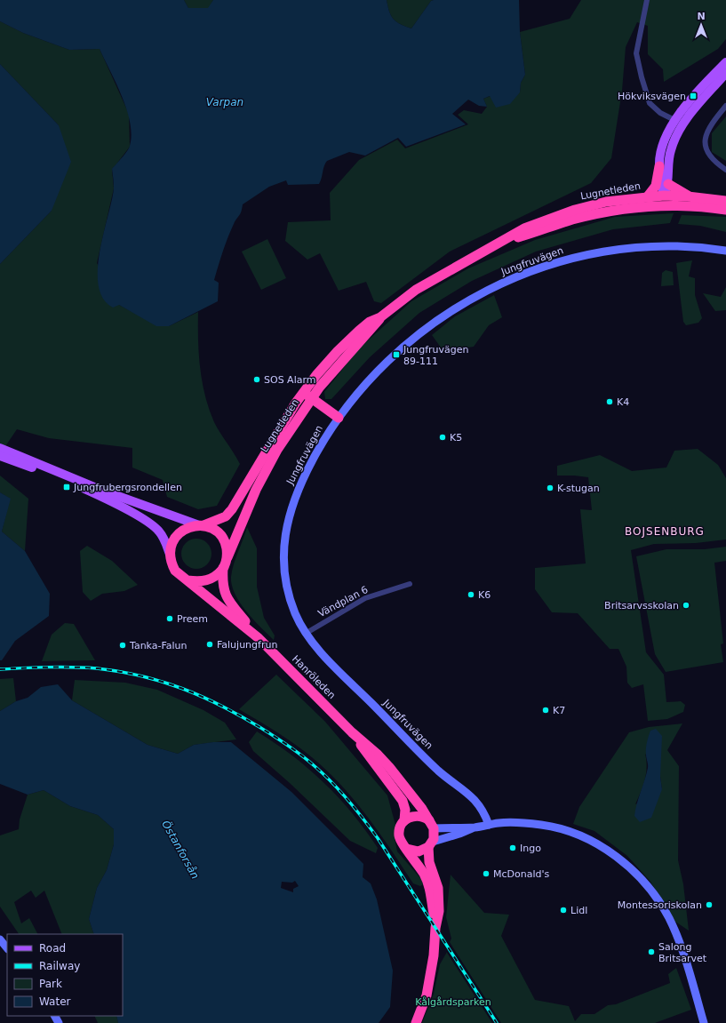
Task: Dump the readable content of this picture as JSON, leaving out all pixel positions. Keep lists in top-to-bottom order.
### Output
{
  "streets": {
    "highway": ["Lugnetleden", "Hanröleden"],
    "street": ["Jungfruvägen", "Vändplan 6"]
  },
  "crossings": [
    ["Lugnetleden", "Hanröleden"],
    ["Jungfruvägen", "Vändplan 6"]
  ],
  "districts": ["BOJSENBURG"],
  "water": ["Varpan", "Östanforsån"],
  "parks": ["Kålgårdsparken"],
  "places": {
    "transit": ["Hökviksvägen", "Jungfruvägen 89-111", "Jungfrubergsrondellen"],
    "other": [
      "SOS Alarm",
      "K4",
      "K5",
      "K-stugan",
      "K6",
      "Britsarvsskolan",
      "Preem",
      "Falujungfrun",
      "Tanka-Falun",
      "K7",
      "Ingo",
      "McDonald's",
      "Montessoriskolan",
      "Lidl",
      "Salong Britsarvet"
    ]
  },
  "legend": [
    "Road",
    "Railway",
    "Park",
    "Water"
  ],
  "north": "top"
}
